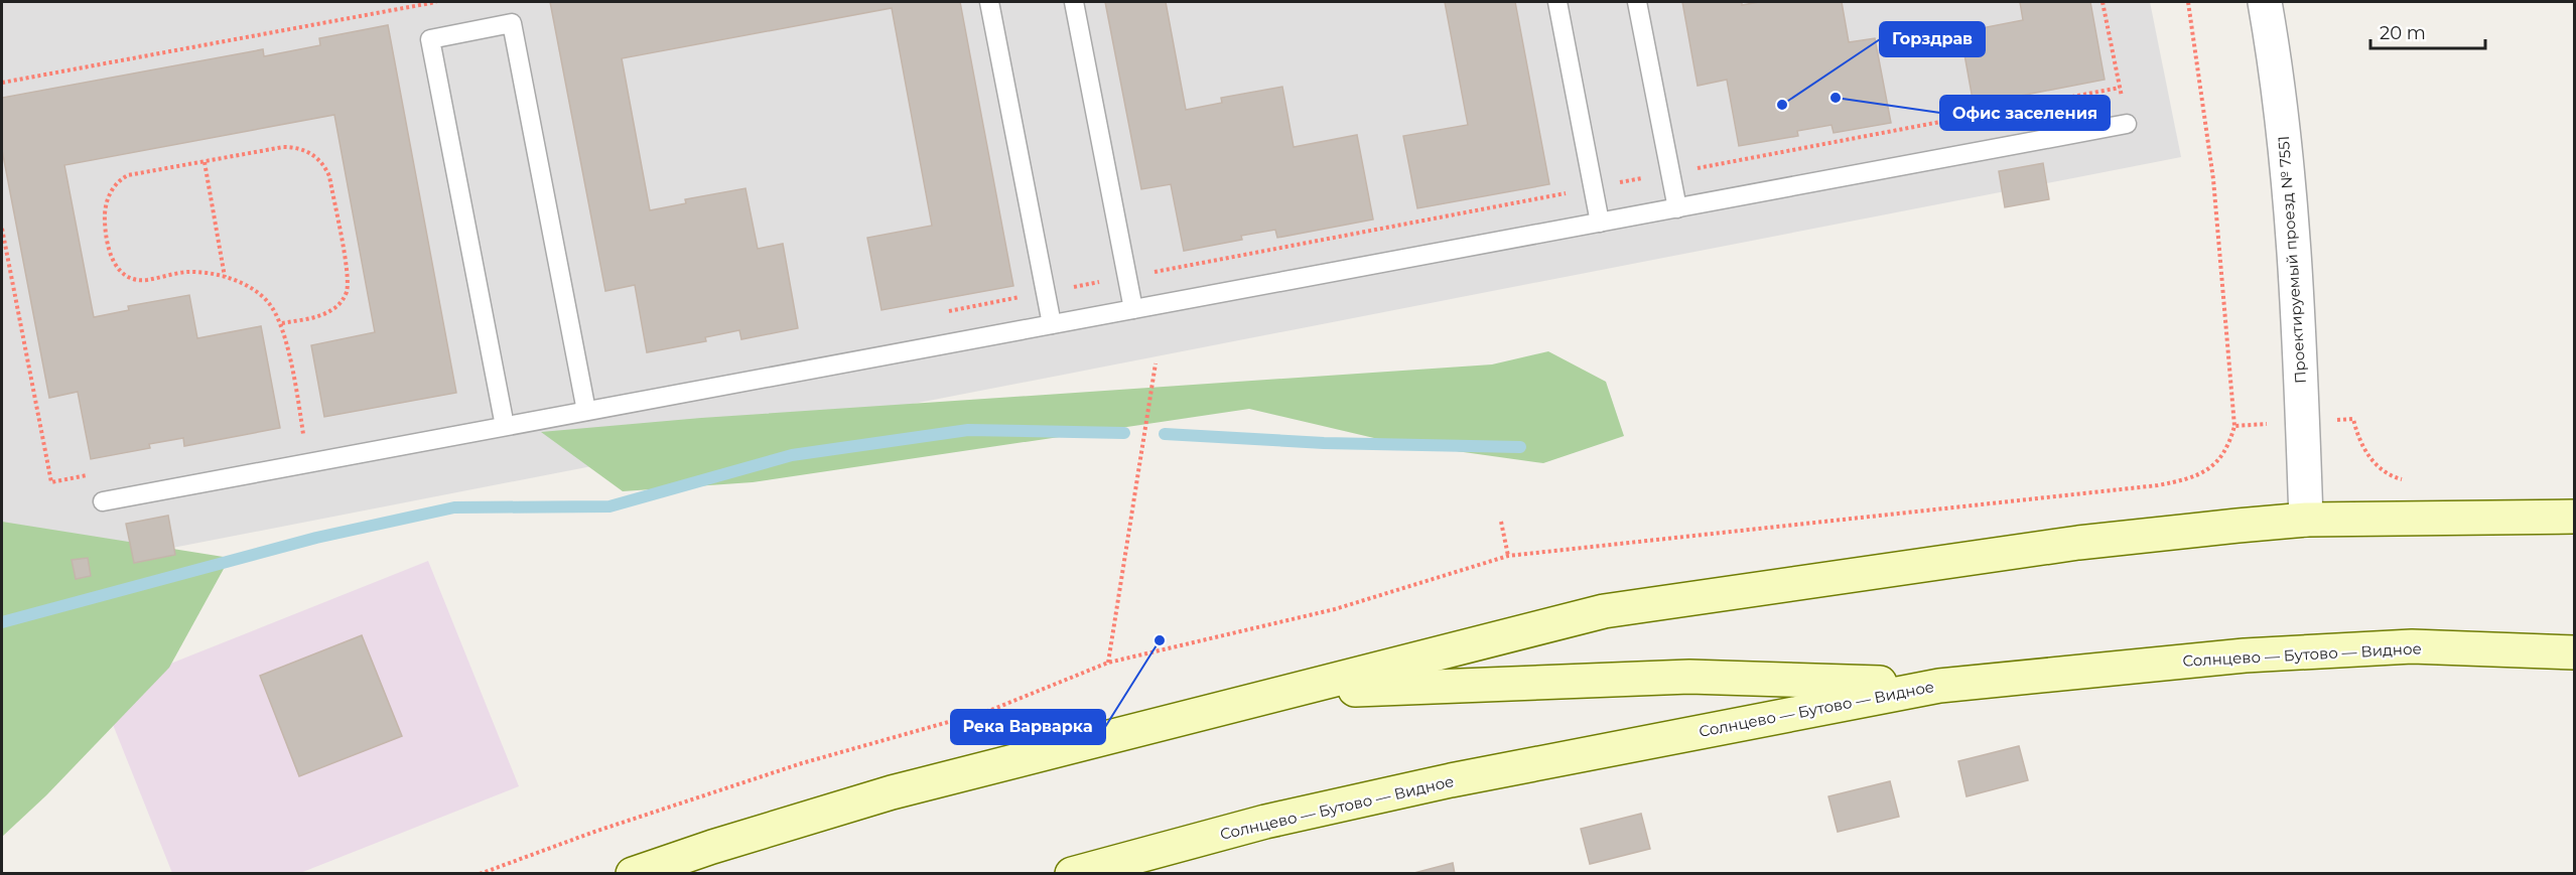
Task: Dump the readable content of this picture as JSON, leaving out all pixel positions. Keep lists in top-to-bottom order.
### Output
{
  "streets": {
    "main road": ["Солнцево — Бутово — Видное"],
    "street": ["Проектируемый проезд № 7551"]
  },
  "places": ["Офис заселения", "Горздрав", "Река Варварка"],
  "scale_bar": "20 m"
}
